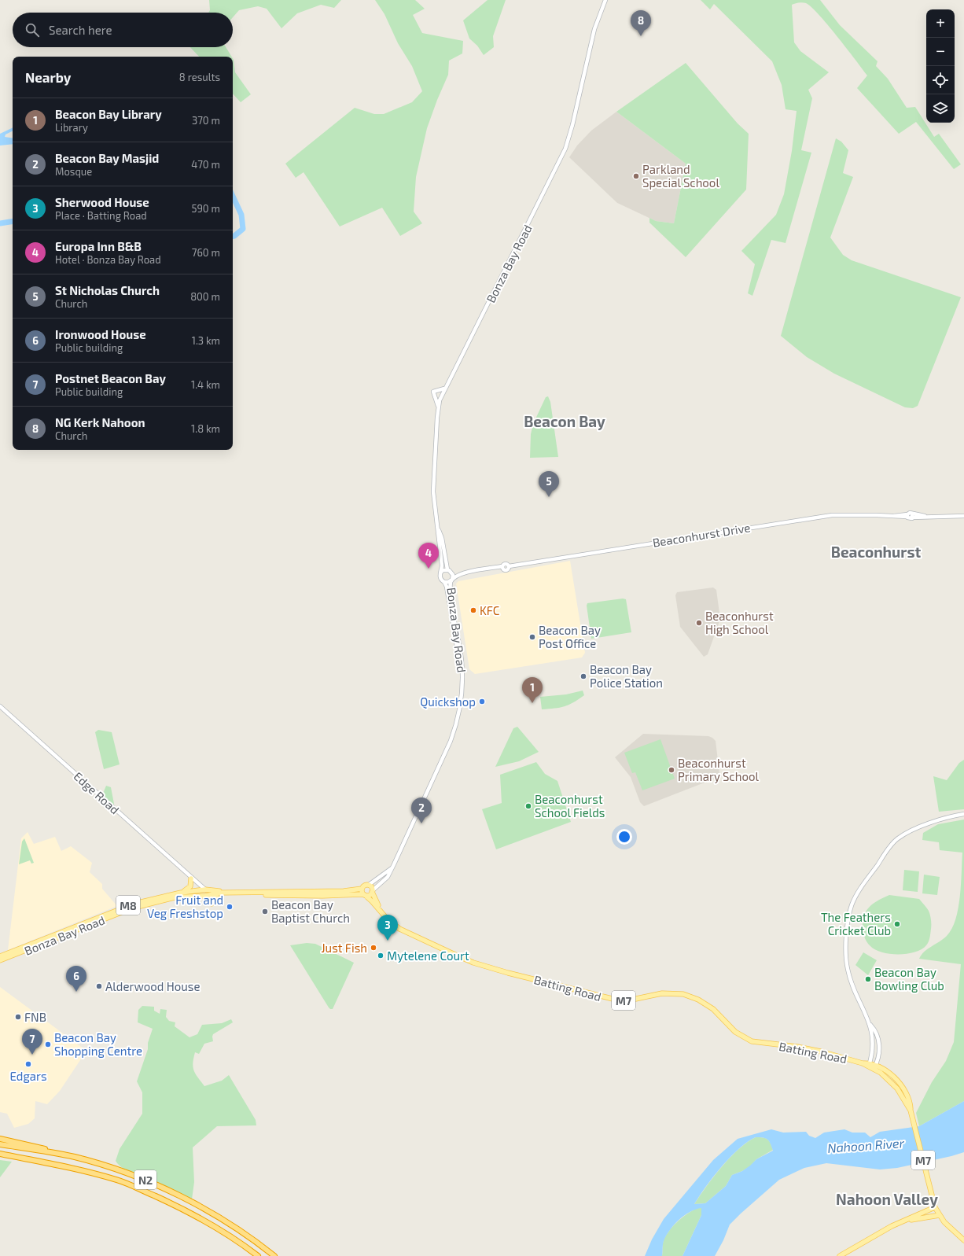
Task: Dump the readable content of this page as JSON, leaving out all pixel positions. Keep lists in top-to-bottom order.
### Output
{
  "streets": {
    "highway": ["N2"],
    "main road": [
      "Bonza Bay Road",
      "M8",
      "Batting Road",
      "M7"
    ],
    "street": ["Beaconhurst Drive", "Edge Road"]
  },
  "crossings": [
    ["Bonza Bay Road", "Edge Road"],
    ["Bonza Bay Road", "Batting Road"]
  ],
  "districts": ["Beacon Bay", "Beaconhurst", "Nahoon Valley"],
  "water": ["Nahoon River"],
  "places": [
    "Parkland Special School",
    "KFC",
    "Beaconhurst High School",
    "Beacon Bay Post Office",
    "Beacon Bay Police Station",
    "Quickshop",
    "Beaconhurst Primary School",
    "Beaconhurst School Fields",
    "Fruit and Veg Freshstop",
    "Beacon Bay Baptist Church",
    "The Feathers Cricket Club",
    "Just Fish",
    "Mytelene Court",
    "Beacon Bay Bowling Club",
    "Alderwood House",
    "FNB",
    "Beacon Bay Shopping Centre",
    "Edgars"
  ],
  "page": {
    "map_buttons": ["+", "−"],
    "pins": [
      "8",
      "5",
      "4",
      "1",
      "2",
      "3",
      "6",
      "7"
    ],
    "search": "Search here",
    "heading": ["Nearby", "8 results"],
    "list": [
      {
        "mark": "1",
        "name": "Beacon Bay Library",
        "note": "Library",
        "value": "370 m"
      },
      {
        "mark": "2",
        "name": "Beacon Bay Masjid",
        "note": "Mosque",
        "value": "470 m"
      },
      {
        "mark": "3",
        "name": "Sherwood House",
        "note": "Place · Batting Road",
        "value": "590 m"
      },
      {
        "mark": "4",
        "name": "Europa Inn B&B",
        "note": "Hotel · Bonza Bay Road",
        "value": "760 m"
      },
      {
        "mark": "5",
        "name": "St Nicholas Church",
        "note": "Church",
        "value": "800 m"
      },
      {
        "mark": "6",
        "name": "Ironwood House",
        "note": "Public building",
        "value": "1.3 km"
      },
      {
        "mark": "7",
        "name": "Postnet Beacon Bay",
        "note": "Public building",
        "value": "1.4 km"
      },
      {
        "mark": "8",
        "name": "NG Kerk Nahoon",
        "note": "Church",
        "value": "1.8 km"
      }
    ]
  }
}
